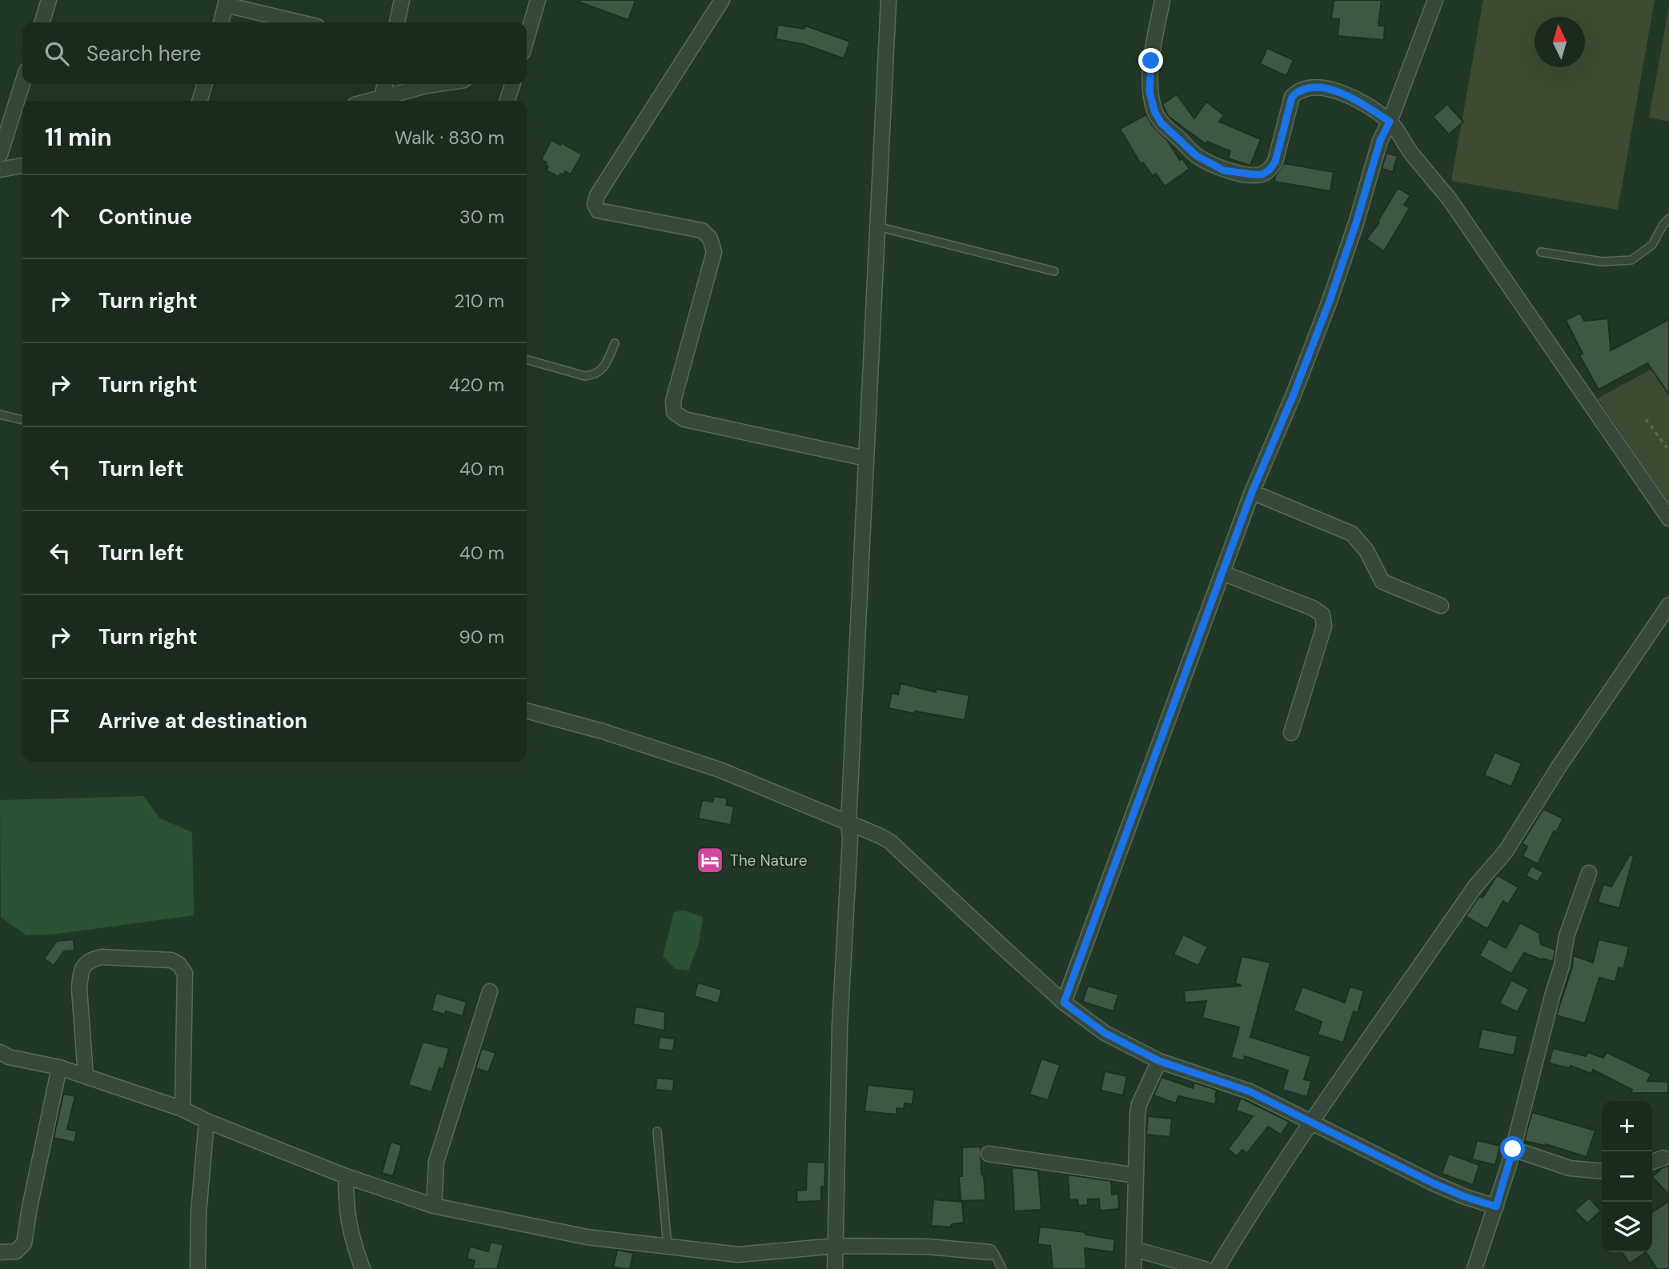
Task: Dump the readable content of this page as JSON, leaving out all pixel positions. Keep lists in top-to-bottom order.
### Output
{
  "places": {
    "hotel": ["The Nature"]
  },
  "north": "top",
  "page": {
    "search": "Search here",
    "heading": ["11 min", "Walk · 830 m"],
    "list": [
      ["Continue", "30 m"],
      ["Turn right", "210 m"],
      ["Turn right", "420 m"],
      ["Turn left", "40 m"],
      ["Turn left", "40 m"],
      ["Turn right", "90 m"],
      "Arrive at destination"
    ],
    "map_buttons": ["+", "−"]
  }
}
